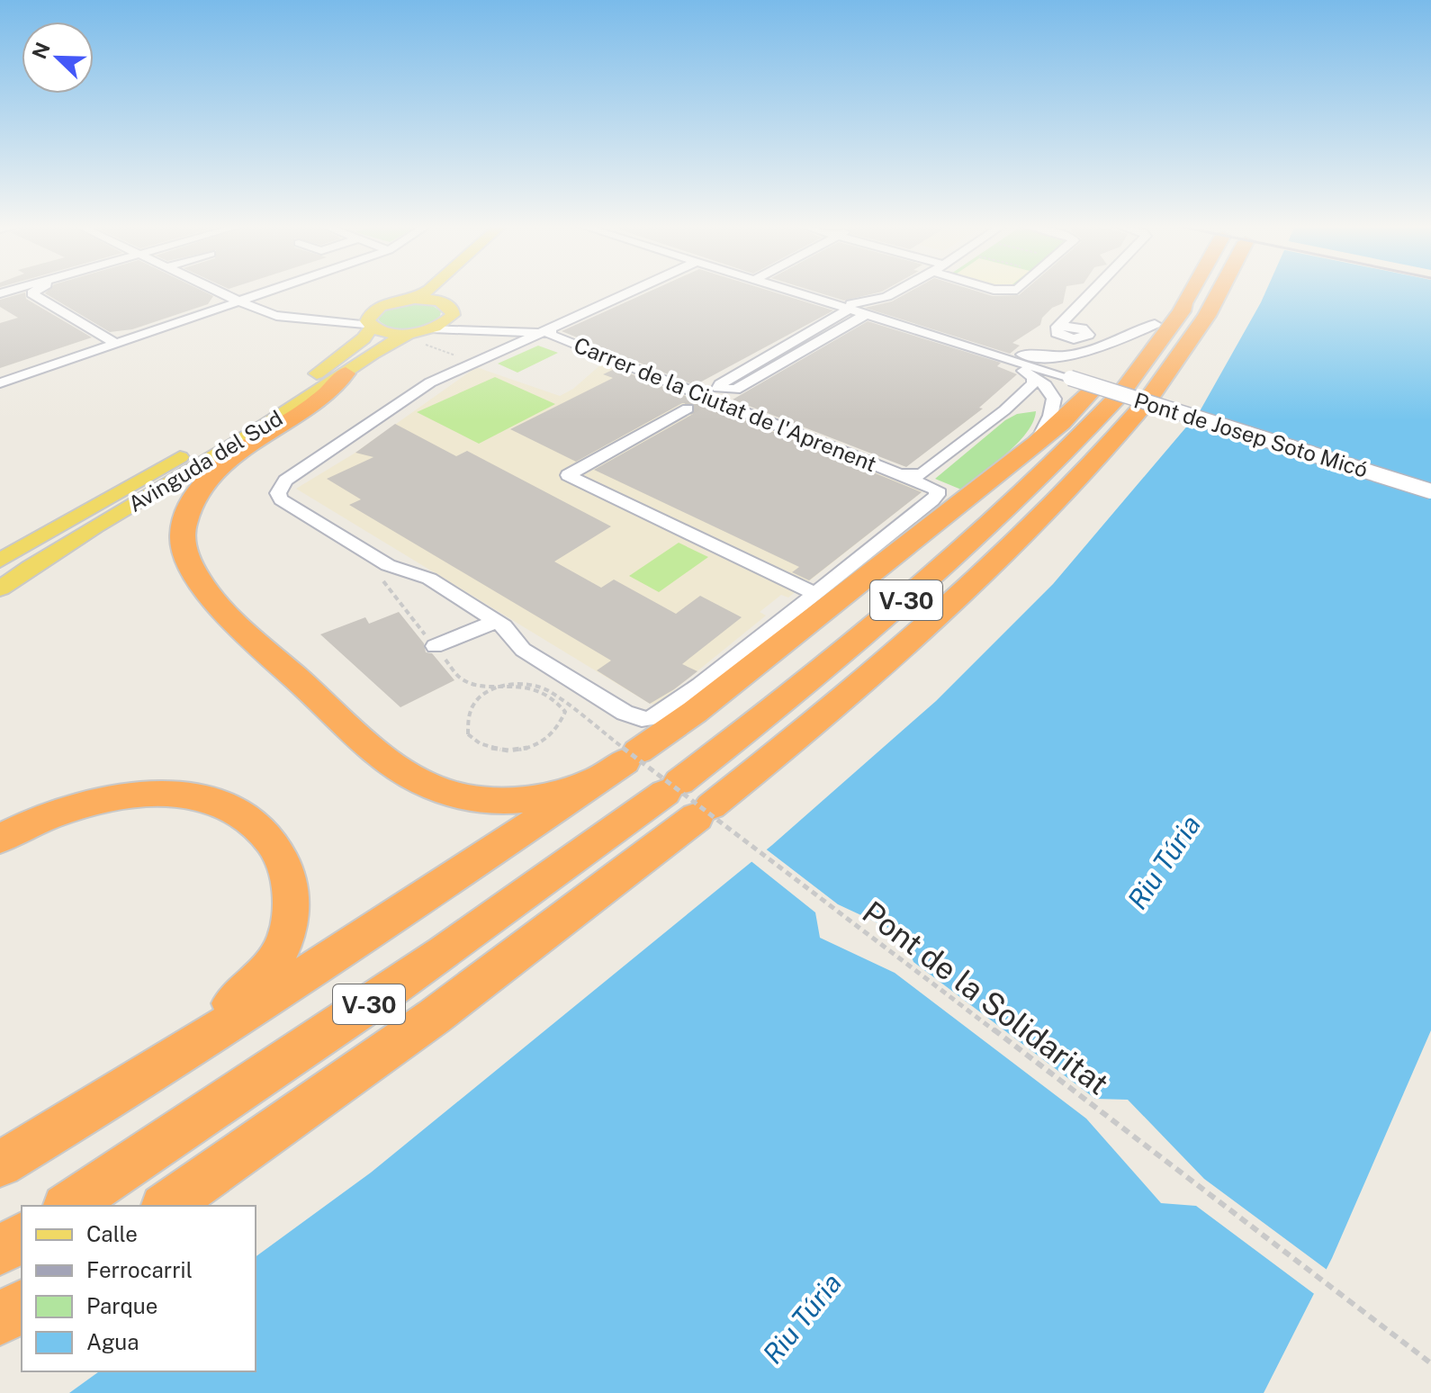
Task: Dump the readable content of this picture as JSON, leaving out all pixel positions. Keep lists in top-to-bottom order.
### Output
{
  "streets": {
    "highway": ["V-30"],
    "main road": ["Avinguda del Sud"],
    "street": ["Carrer de la Ciutat de l'Aprenent", "Pont de Josep Soto Micó"],
    "path": ["Pont de la Solidaritat"]
  },
  "water": ["Riu Túria"],
  "legend": [
    "Calle",
    "Ferrocarril",
    "Parque",
    "Agua"
  ],
  "north": "top left"
}
